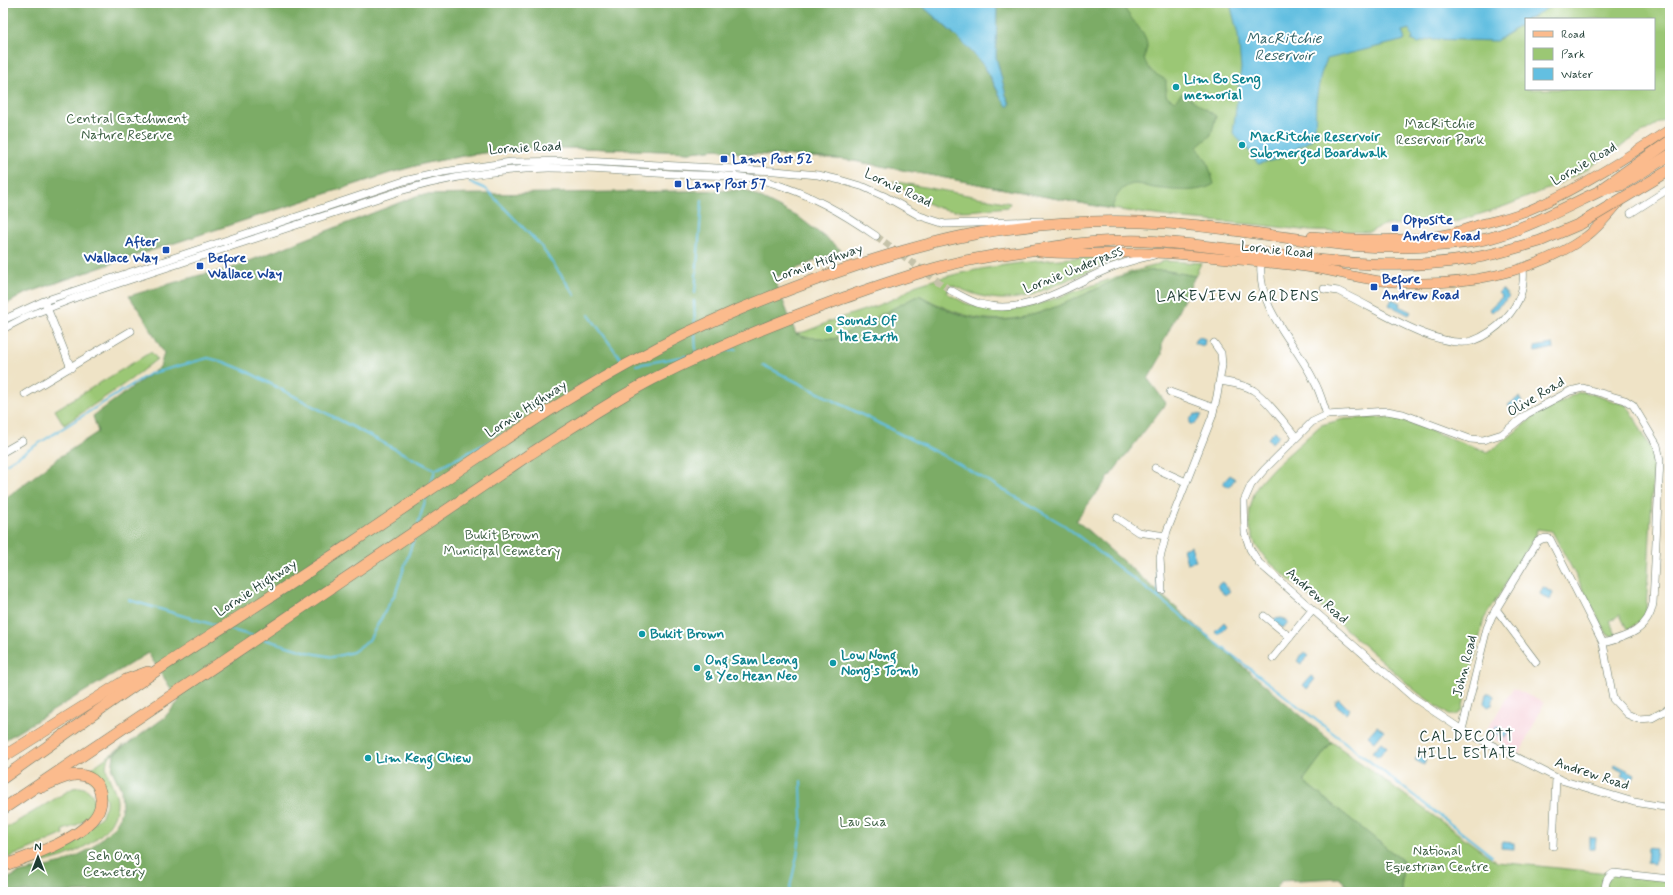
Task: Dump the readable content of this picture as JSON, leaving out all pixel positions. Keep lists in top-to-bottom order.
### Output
{
  "streets": {
    "highway": ["Lornie Road", "Lornie Highway"],
    "street": [
      "Lornie Underpass",
      "Olive Road",
      "Andrew Road",
      "John Road"
    ]
  },
  "crossings": [
    ["Lornie Road", "Lornie Highway"],
    ["Lornie Road", "Lornie Underpass"],
    ["Olive Road", "Andrew Road"],
    ["Olive Road", "John Road"],
    ["Andrew Road", "John Road"]
  ],
  "districts": ["LAKEVIEW GARDENS", "CALDECOTT HILL ESTATE"],
  "water": ["MacRitchie Reservoir"],
  "parks": [
    "Central Catchment Nature Reserve",
    "MacRitchie Reservoir Park",
    "Bukit Brown Municipal Cemetery",
    "Lau Sua",
    "National Equestrian Centre",
    "Seh Ong Cemetery"
  ],
  "places": {
    "other": [
      "Lim Bo Seng memorial",
      "MacRitchie Reservoir Submerged Boardwalk",
      "Sounds Of The Earth",
      "Bukit Brown",
      "Low Nong Nong's Tomb",
      "Ong Sam Leong & Yeo Hean Neo",
      "Lim Keng Chiew"
    ],
    "transit": [
      "Lamp Post 52",
      "Lamp Post 57",
      "Opposite Andrew Road",
      "After Wallace Way",
      "Before Wallace Way",
      "Before Andrew Road"
    ]
  },
  "legend": ["Road", "Park", "Water"],
  "north": "top"
}
